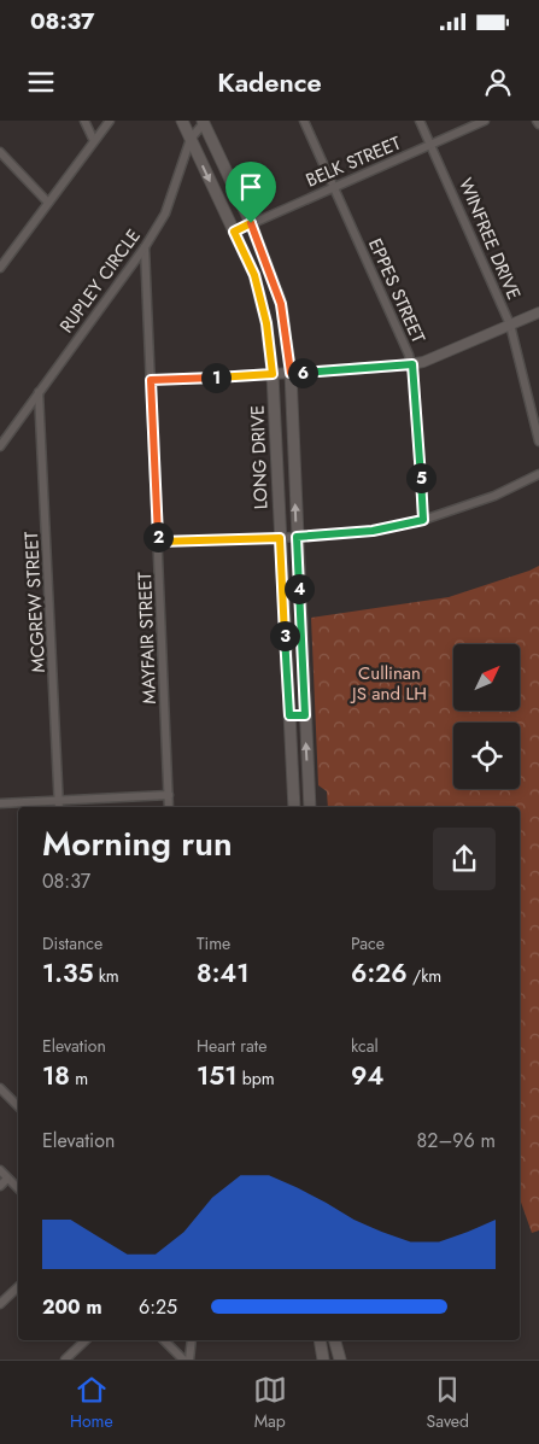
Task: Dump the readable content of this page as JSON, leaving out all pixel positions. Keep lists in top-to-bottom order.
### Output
{
  "streets": {
    "main road": ["LONG DRIVE"],
    "street": [
      "BELK STREET",
      "WINFREE DRIVE",
      "RUPLEY CIRCLE",
      "EPPES STREET",
      "MCGREW STREET",
      "MAYFAIR STREET"
    ]
  },
  "crossings": [
    ["BELK STREET", "WINFREE DRIVE"],
    ["BELK STREET", "EPPES STREET"],
    ["BELK STREET", "LONG DRIVE"],
    ["RUPLEY CIRCLE", "LONG DRIVE"],
    ["RUPLEY CIRCLE", "MCGREW STREET"],
    ["RUPLEY CIRCLE", "MAYFAIR STREET"]
  ],
  "parks": ["Cullinan JS and LH"],
  "north": "top right",
  "page": {
    "status": "08:37",
    "header": "Kadence",
    "pins": [
      "6",
      "1",
      "5",
      "2",
      "4",
      "3"
    ],
    "heading": ["Morning run", "08:37"],
    "stats": [
      ["Distance", "1.35 km"],
      ["Time", "8:41"],
      ["Pace", "6:26 /km"],
      ["Elevation", "18 m"],
      ["Heart rate", "151 bpm"],
      ["kcal", "94"]
    ],
    "chart": ["Elevation", "82–96 m"],
    "list": [
      {
        "name": "200 m",
        "note": "6:25"
      }
    ],
    "tabs": ["Home", "Map", "Saved"]
  }
}
